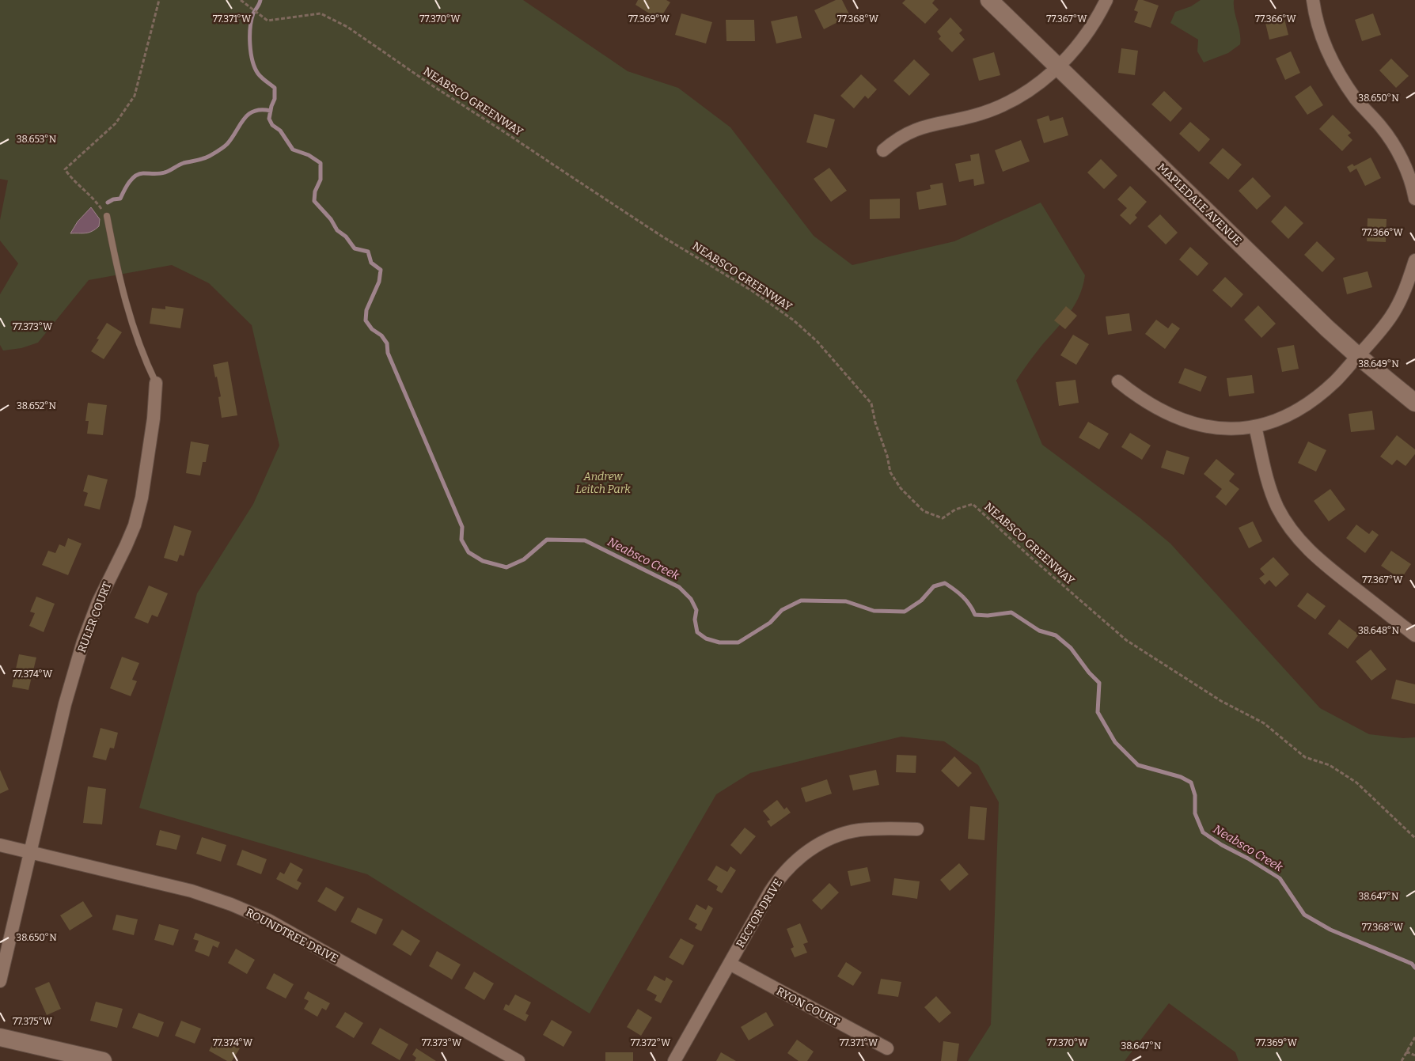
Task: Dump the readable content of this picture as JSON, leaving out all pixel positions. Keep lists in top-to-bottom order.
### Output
{
  "streets": {
    "street": [
      "MAPLEDALE AVENUE",
      "RULER COURT",
      "RECTOR DRIVE",
      "ROUNDTREE DRIVE",
      "RYON COURT"
    ],
    "path": ["NEABSCO GREENWAY"]
  },
  "crossings": [
    ["RULER COURT", "ROUNDTREE DRIVE"],
    ["RECTOR DRIVE", "RYON COURT"]
  ],
  "water": ["Neabsco Creek"],
  "parks": ["Andrew Leitch Park"],
  "coordinates": [
    "77.370°W",
    "77.371°W",
    "77.369°W",
    "77.368°W",
    "77.367°W",
    "77.366°W",
    "38.650°N",
    "38.653°N",
    "77.373°W",
    "38.649°N",
    "38.652°N",
    "38.648°N",
    "77.374°W",
    "38.647°N",
    "77.375°W",
    "77.372°W"
  ]
}
